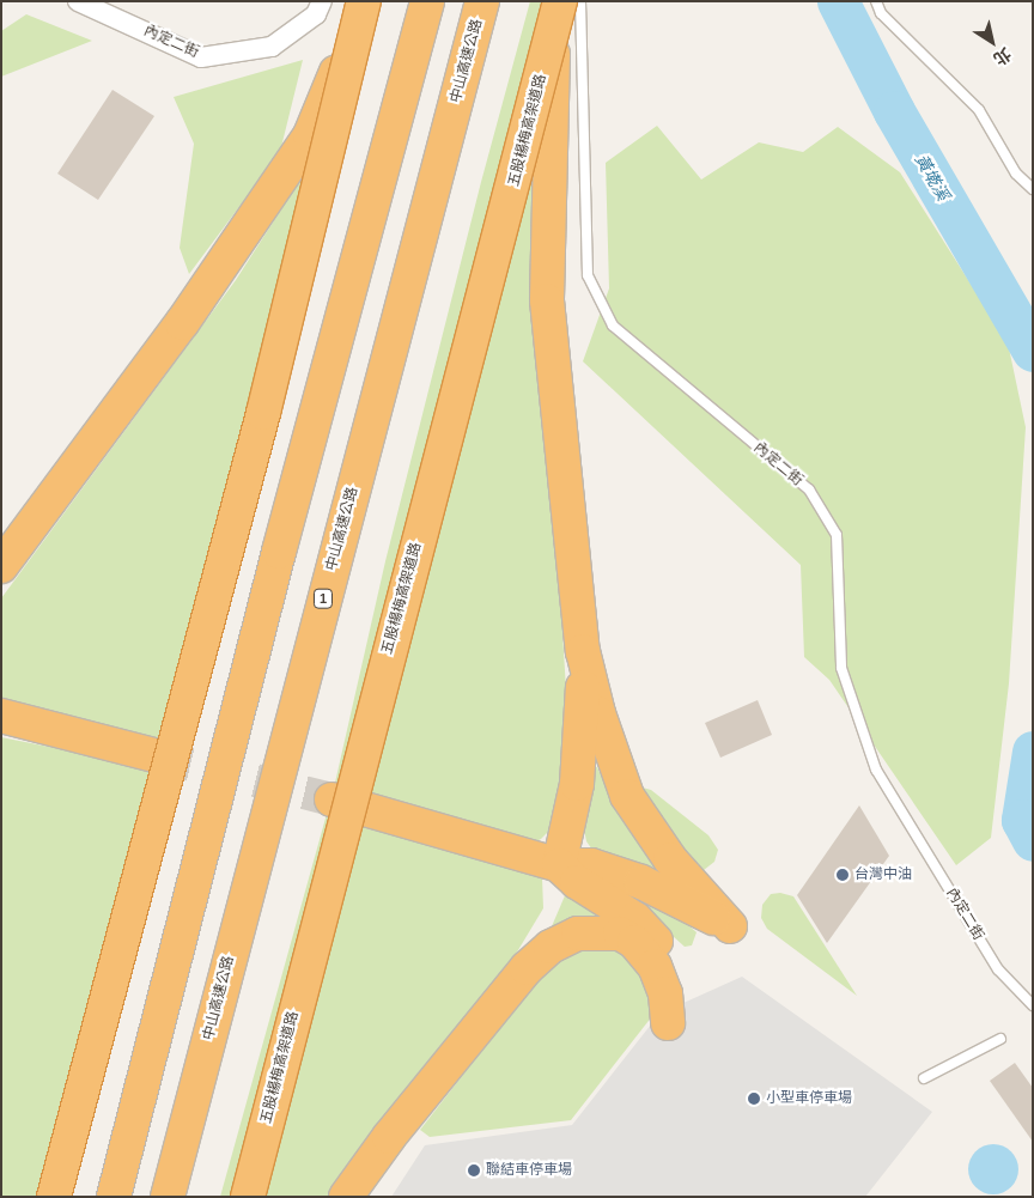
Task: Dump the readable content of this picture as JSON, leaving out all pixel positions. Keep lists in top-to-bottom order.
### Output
{
  "streets": {
    "highway": ["中山高速公路", "五股楊梅高架道路", "1"],
    "street": ["內定二街"]
  },
  "water": ["黃墘溪"],
  "places": ["台灣中油", "小型車停車場", "聯結車停車場"],
  "north": "bottom right"
}
